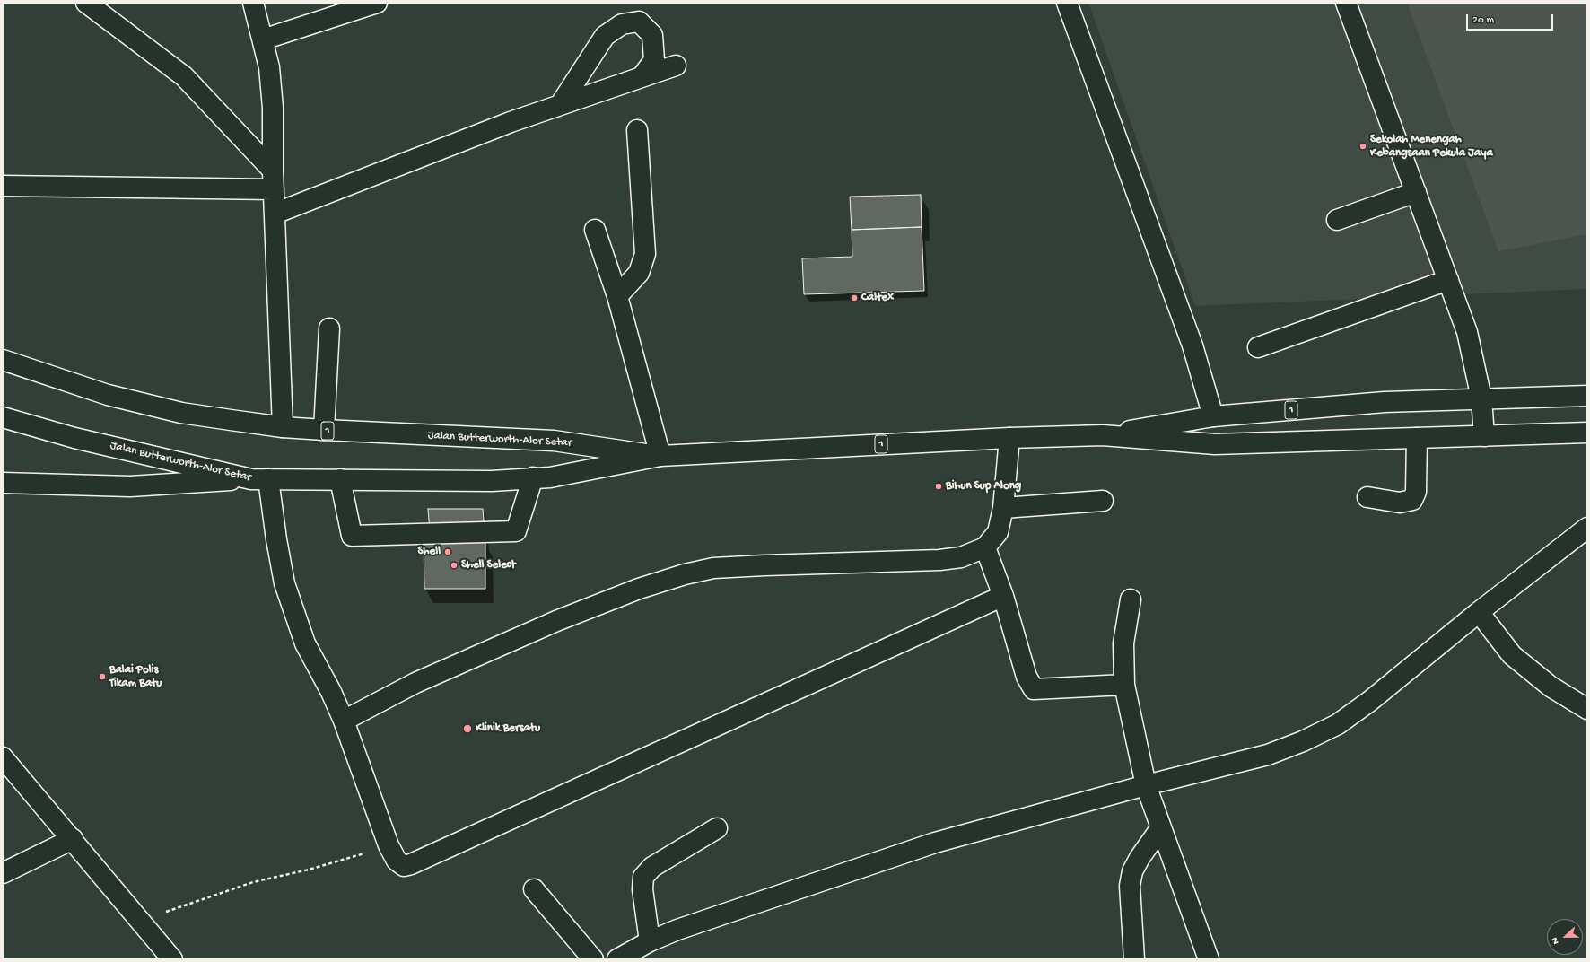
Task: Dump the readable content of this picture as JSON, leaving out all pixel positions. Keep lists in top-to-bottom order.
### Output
{
  "streets": {
    "street": ["1", "Jalan Butterworth-Alor Setar"]
  },
  "crossings": [
    ["1", "Jalan Butterworth-Alor Setar"]
  ],
  "places": [
    "Sekolah Menengah Kebangsaan Pekula Jaya",
    "Caltex",
    "Bihun Sup Along",
    "Shell",
    "Shell Select",
    "Balai Polis Tikam Batu",
    "Klinik Bersatu"
  ],
  "scale_bar": "20 m",
  "north": "left"
}
